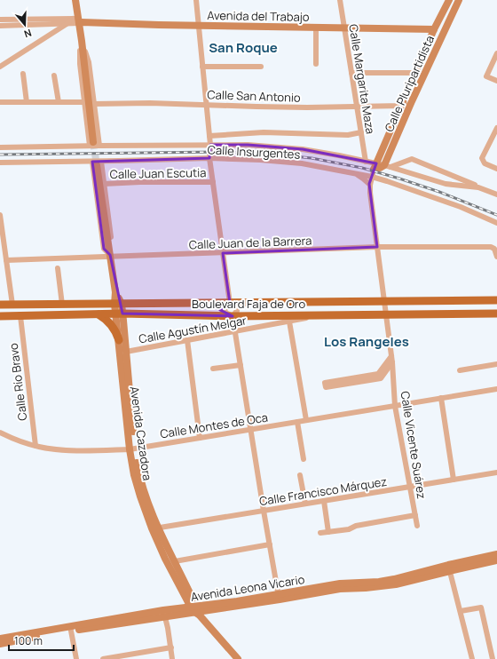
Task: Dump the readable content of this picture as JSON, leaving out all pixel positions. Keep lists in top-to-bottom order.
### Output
{
  "streets": {
    "main road": ["Boulevard Faja de Oro"],
    "street": [
      "Avenida del Trabajo",
      "Calle Margarita Maza",
      "Calle Pluripartidista",
      "Calle San Antonio",
      "Calle Insurgentes",
      "Calle Juan Escutia",
      "Calle Juan de la Barrera",
      "Calle Agustín Melgar",
      "Calle Río Bravo",
      "Calle Montes de Oca",
      "Avenida Cazadora",
      "Calle Vicente Suárez",
      "Calle Francisco Márquez",
      "Avenida Leona Vicario"
    ]
  },
  "crossings": [
    ["Avenida del Trabajo", "Calle Margarita Maza"],
    ["Avenida del Trabajo", "Calle Pluripartidista"],
    ["Avenida del Trabajo", "Calle Juan Escutia"],
    ["Calle Margarita Maza", "Calle San Antonio"],
    ["Calle Margarita Maza", "Calle Insurgentes"],
    ["Calle Pluripartidista", "Calle San Antonio"],
    ["Calle Pluripartidista", "Calle Insurgentes"],
    ["Calle Pluripartidista", "Calle Juan de la Barrera"],
    ["Calle Pluripartidista", "Boulevard Faja de Oro"],
    ["Calle Pluripartidista", "Calle Vicente Suárez"],
    ["Calle San Antonio", "Calle Juan Escutia"],
    ["Calle Insurgentes", "Calle Juan Escutia"],
    ["Calle Juan Escutia", "Calle Juan de la Barrera"],
    ["Calle Juan Escutia", "Boulevard Faja de Oro"],
    ["Boulevard Faja de Oro", "Calle Agustín Melgar"],
    ["Boulevard Faja de Oro", "Calle Río Bravo"],
    ["Boulevard Faja de Oro", "Avenida Cazadora"],
    ["Boulevard Faja de Oro", "Calle Vicente Suárez"],
    ["Calle Agustín Melgar", "Avenida Cazadora"],
    ["Calle Río Bravo", "Calle Montes de Oca"],
    ["Calle Montes de Oca", "Avenida Cazadora"],
    ["Calle Montes de Oca", "Calle Vicente Suárez"],
    ["Avenida Cazadora", "Calle Francisco Márquez"],
    ["Avenida Cazadora", "Avenida Leona Vicario"],
    ["Calle Vicente Suárez", "Calle Francisco Márquez"]
  ],
  "districts": ["San Roque", "Los Rangeles"],
  "scale_bar": "100 m",
  "north": "bottom"
}
